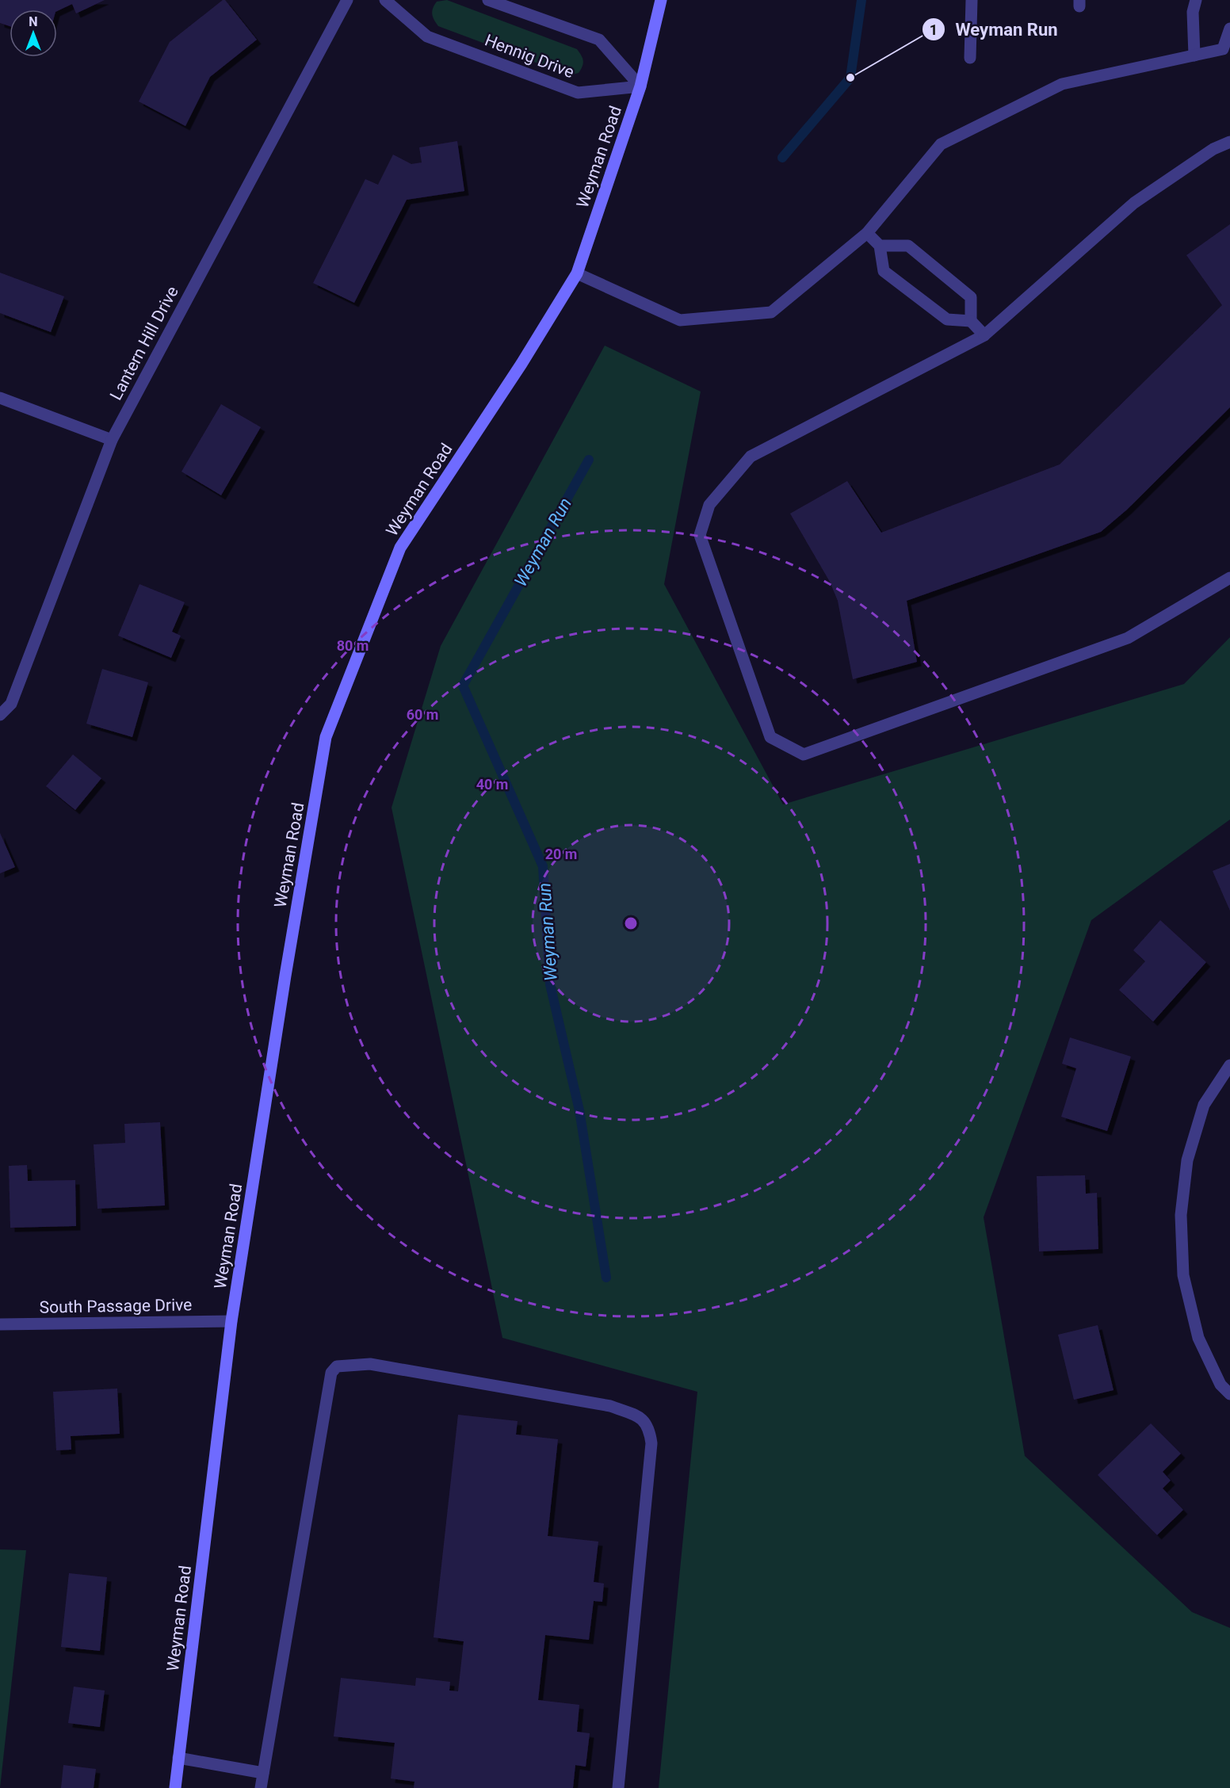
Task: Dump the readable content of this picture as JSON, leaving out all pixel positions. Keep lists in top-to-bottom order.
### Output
{
  "streets": {
    "street": [
      "Hennig Drive",
      "Weyman Road",
      "Lantern Hill Drive",
      "South Passage Drive"
    ]
  },
  "crossings": [
    ["Hennig Drive", "Weyman Road"],
    ["Weyman Road", "South Passage Drive"]
  ],
  "water": ["Weyman Run"],
  "places": ["Weyman Run"],
  "north": "top",
  "rings": [
    "80 m",
    "60 m",
    "40 m",
    "20 m"
  ]
}
